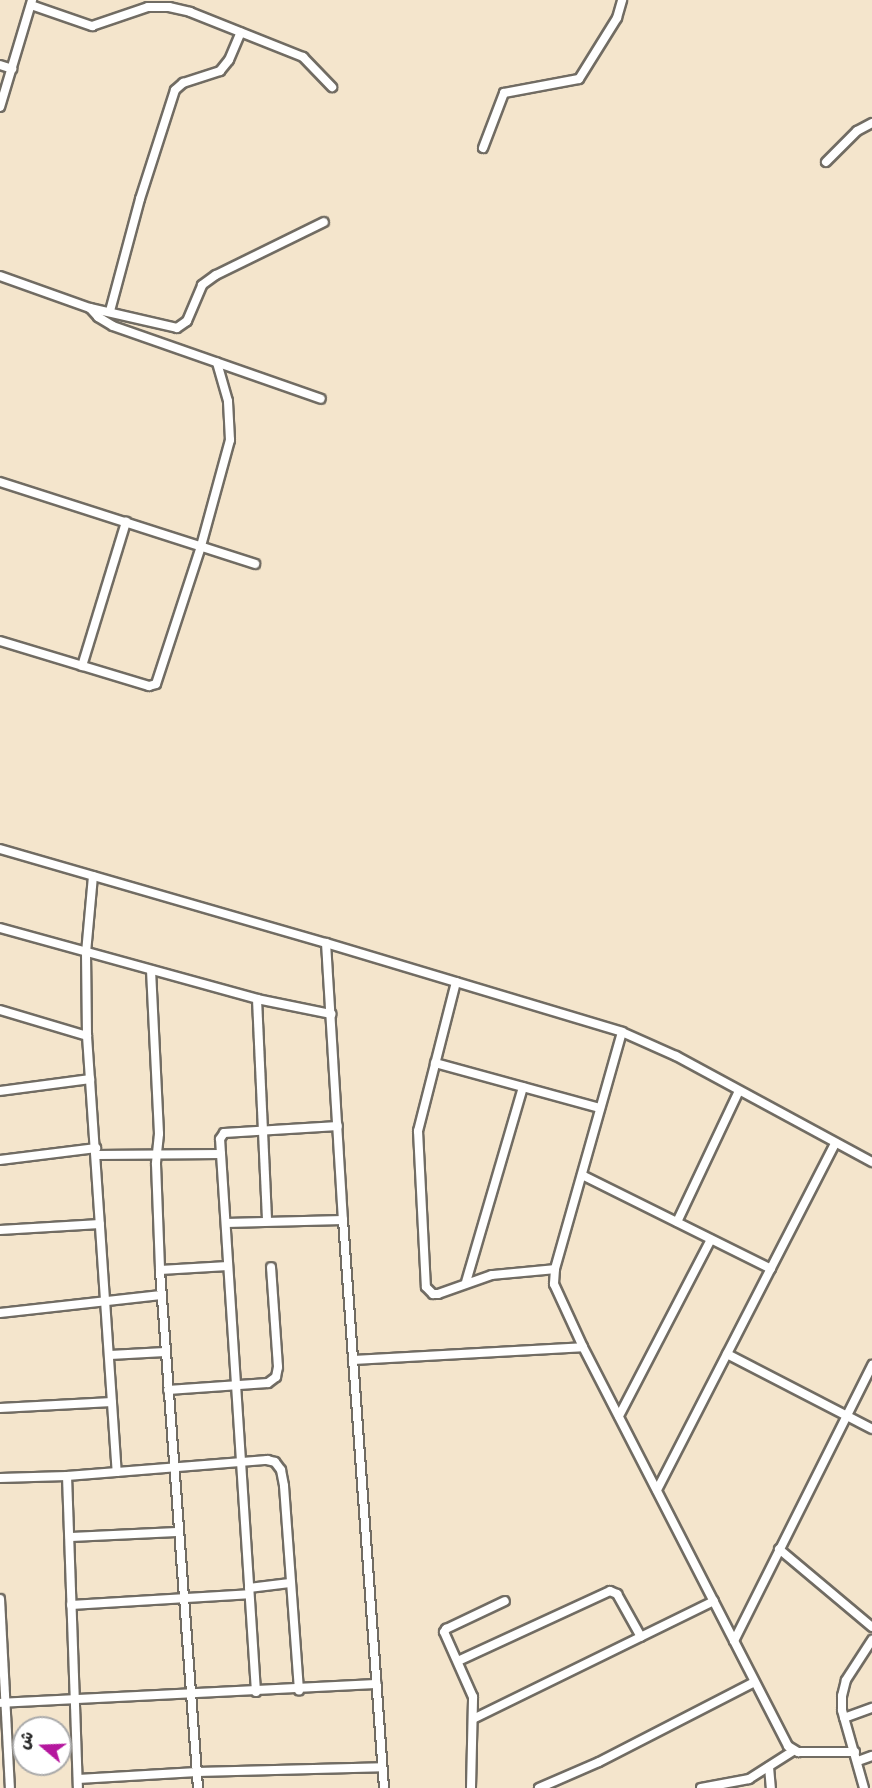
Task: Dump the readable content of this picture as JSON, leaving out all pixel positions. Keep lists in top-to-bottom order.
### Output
{
  "north": "left"
}
